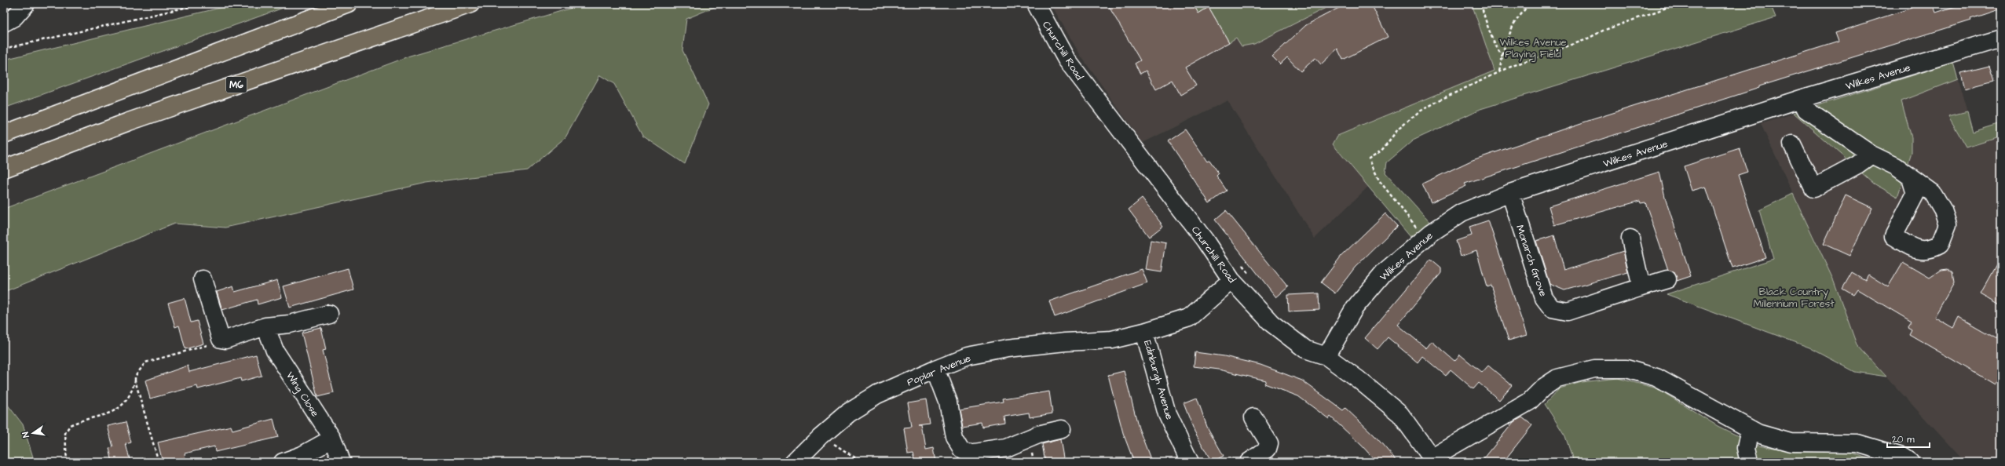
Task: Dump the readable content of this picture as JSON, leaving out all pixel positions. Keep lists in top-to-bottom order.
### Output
{
  "streets": {
    "highway": ["M6"],
    "street": [
      "Churchill Road",
      "Wilkes Avenue",
      "Monarch Grove",
      "Poplar Avenue",
      "Edinburgh Avenue",
      "Wing Close"
    ]
  },
  "crossings": [
    ["Churchill Road", "Wilkes Avenue"],
    ["Churchill Road", "Poplar Avenue"],
    ["Wilkes Avenue", "Monarch Grove"],
    ["Poplar Avenue", "Edinburgh Avenue"]
  ],
  "parks": ["Wilkes Avenue Playing Field", "Black Country Millennium Forest"],
  "scale_bar": "20 m",
  "north": "left"
}
